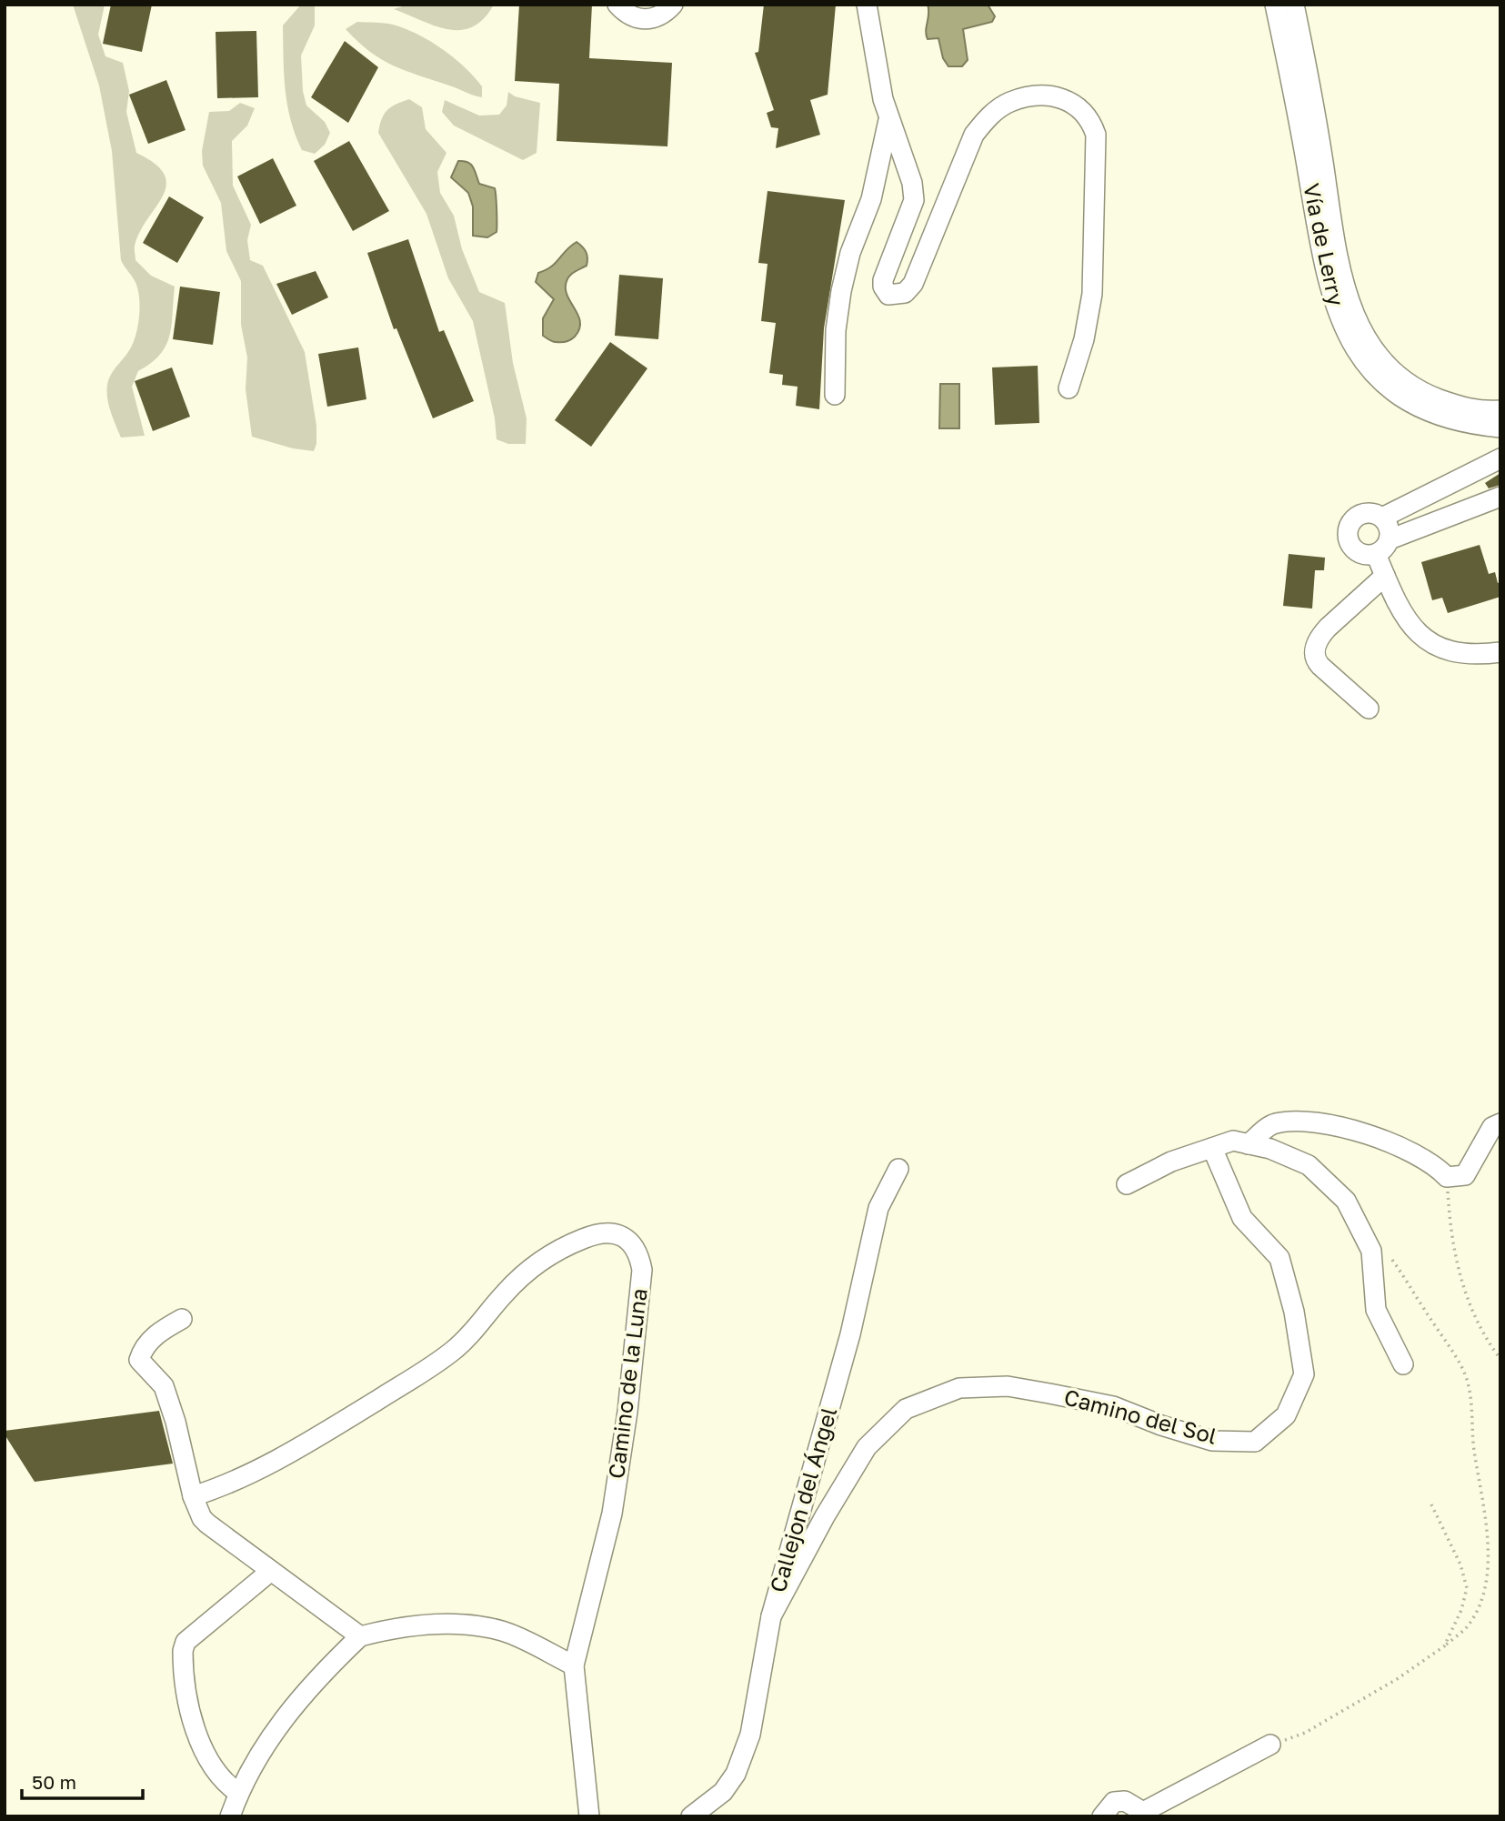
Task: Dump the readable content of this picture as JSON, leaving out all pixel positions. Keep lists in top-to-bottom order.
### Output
{
  "streets": {
    "street": [
      "Vía de Lerry",
      "Camino de la Luna",
      "Camino del Sol",
      "Callejon del Ángel"
    ]
  },
  "crossings": [
    ["Camino del Sol", "Callejon del Ángel"]
  ],
  "scale_bar": "50 m"
}
